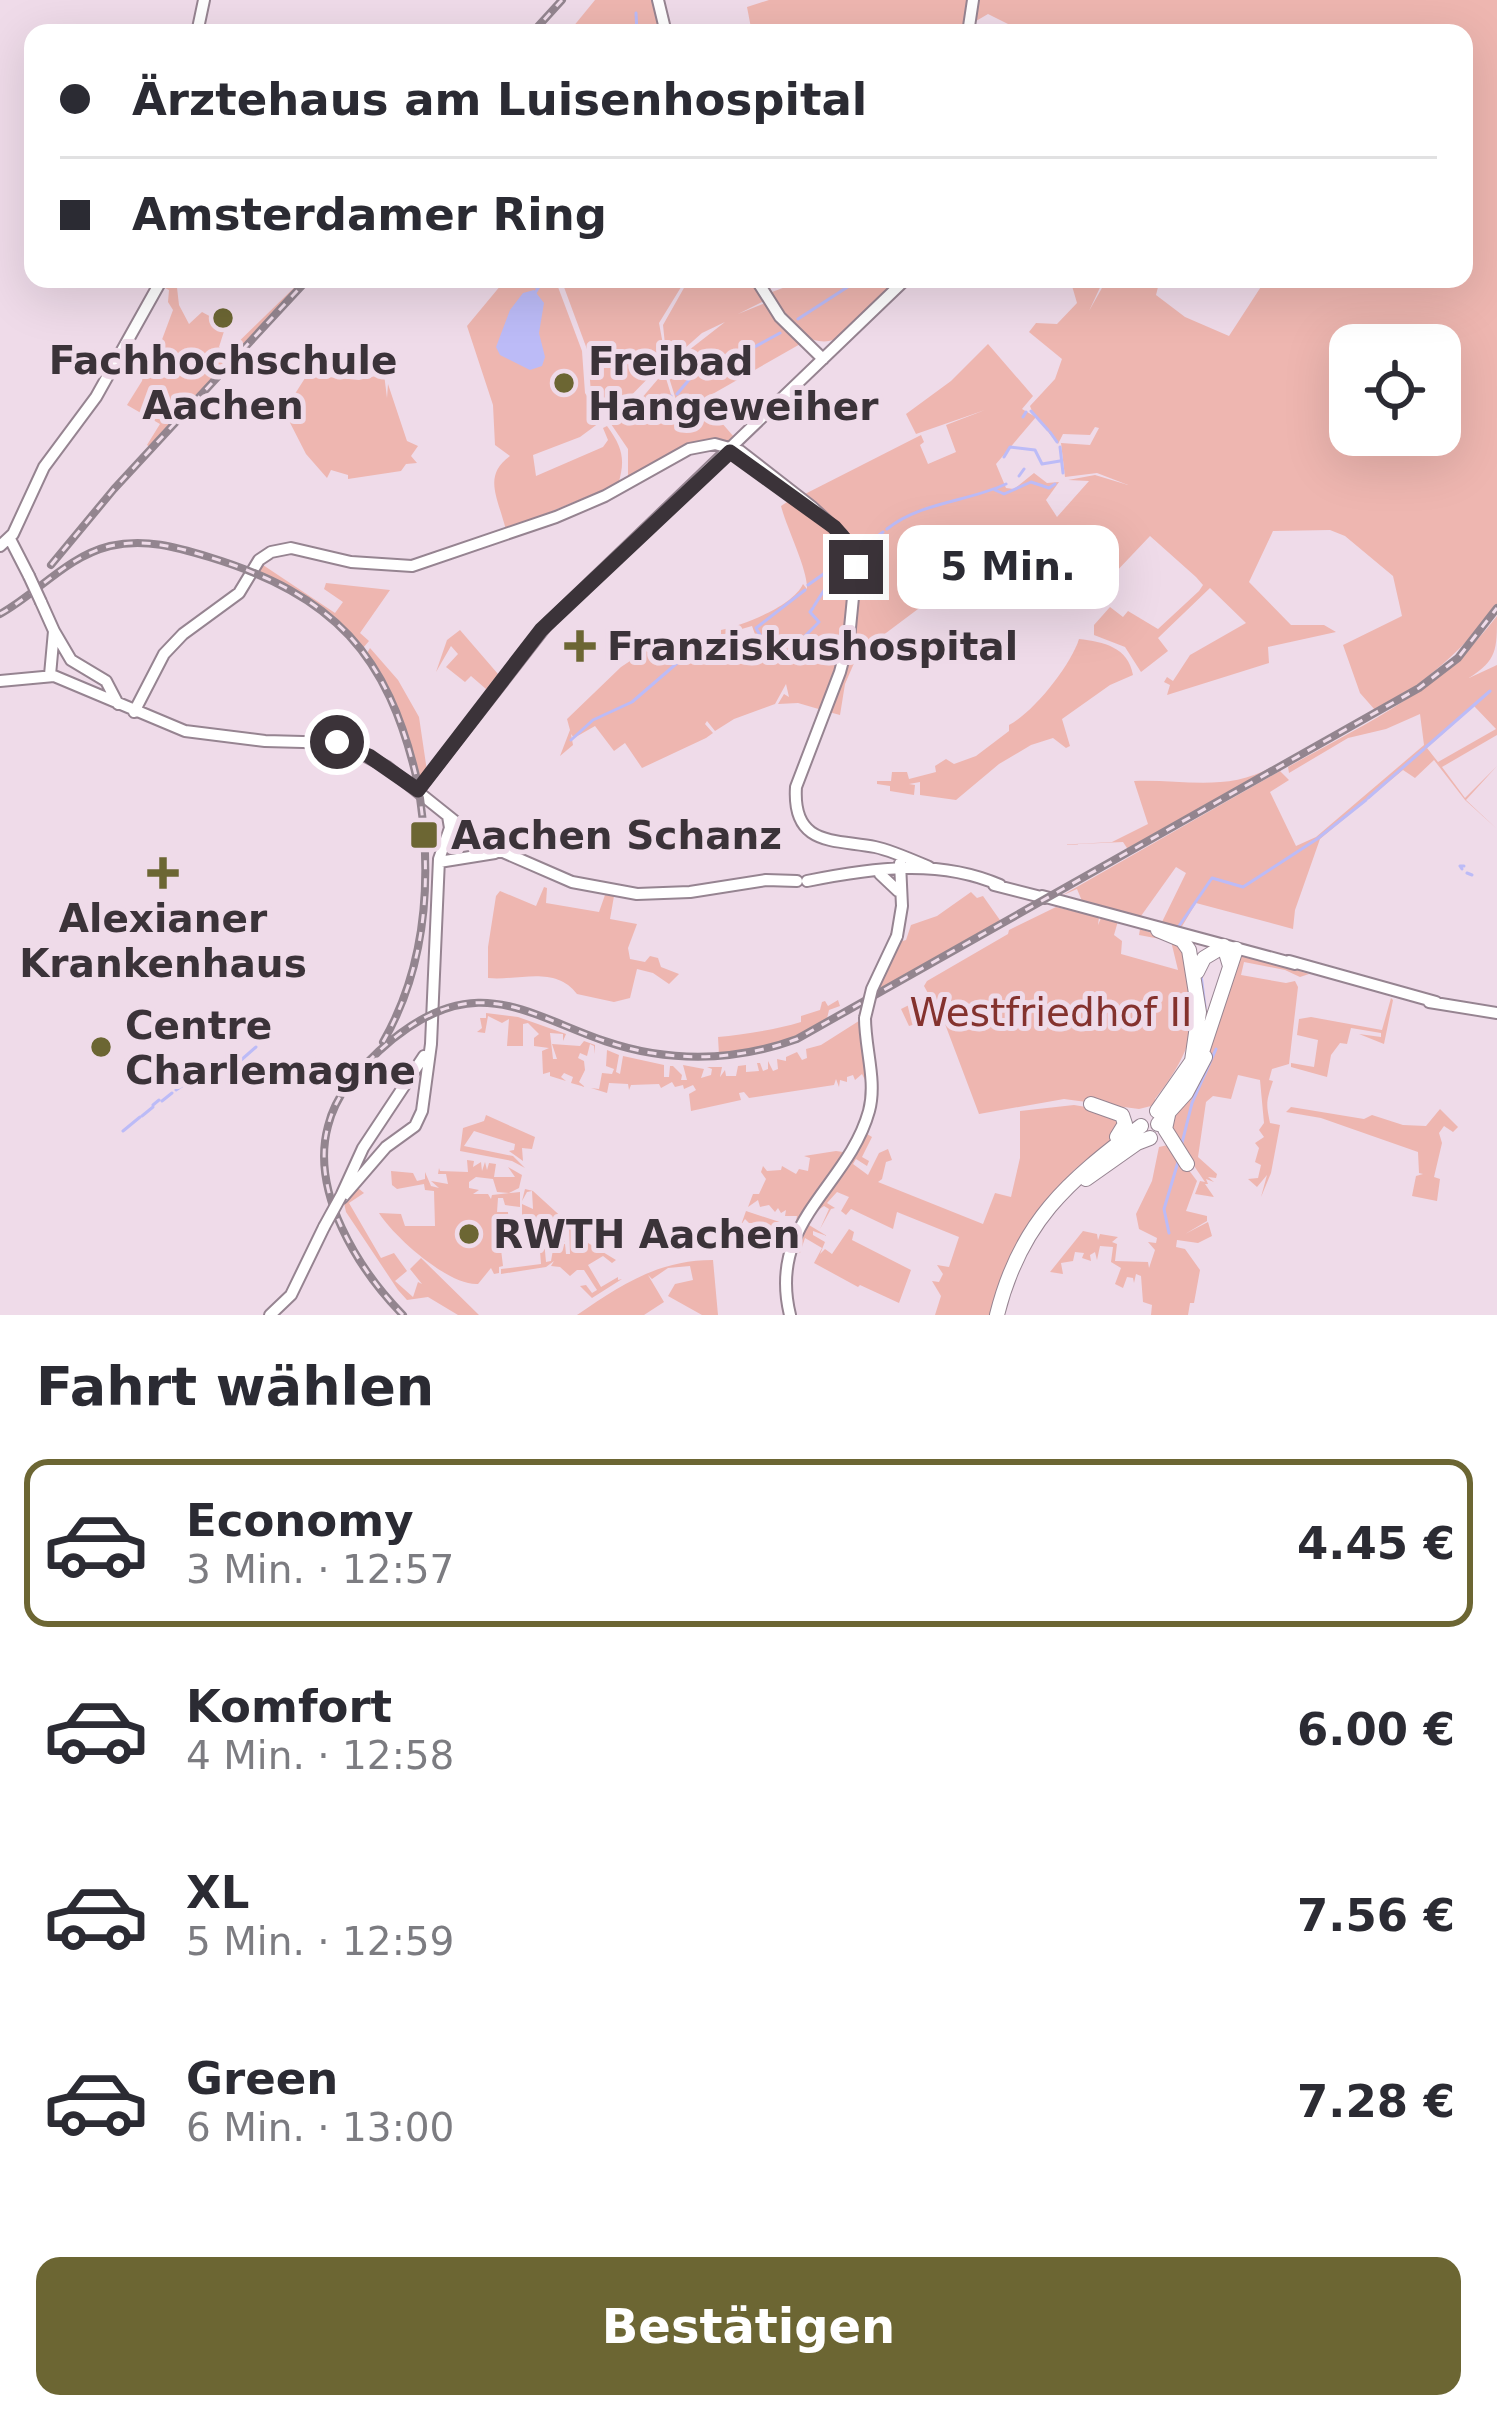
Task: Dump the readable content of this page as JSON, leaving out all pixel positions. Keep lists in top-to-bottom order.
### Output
{
  "parks": ["Westfriedhof II"],
  "places": {
    "other": [
      "Fachhochschule Aachen",
      "Freibad Hangeweiher",
      "Centre Charlemagne",
      "RWTH Aachen"
    ],
    "health": ["Franziskushospital", "Alexianer Krankenhaus"],
    "transit": ["Aachen Schanz"]
  },
  "page": {
    "banner": ["Ärztehaus am Luisenhospital", "Amsterdamer Ring"],
    "bubble": "5 Min.",
    "heading": "Fahrt wählen",
    "list": [
      {
        "name": "Economy",
        "note": "3 Min. · 12:57",
        "value": "4.45 €"
      },
      {
        "name": "Komfort",
        "note": "4 Min. · 12:58",
        "value": "6.00 €"
      },
      {
        "name": "XL",
        "note": "5 Min. · 12:59",
        "value": "7.56 €"
      },
      {
        "name": "Green",
        "note": "6 Min. · 13:00",
        "value": "7.28 €"
      }
    ],
    "buttons": "Bestätigen"
  }
}
